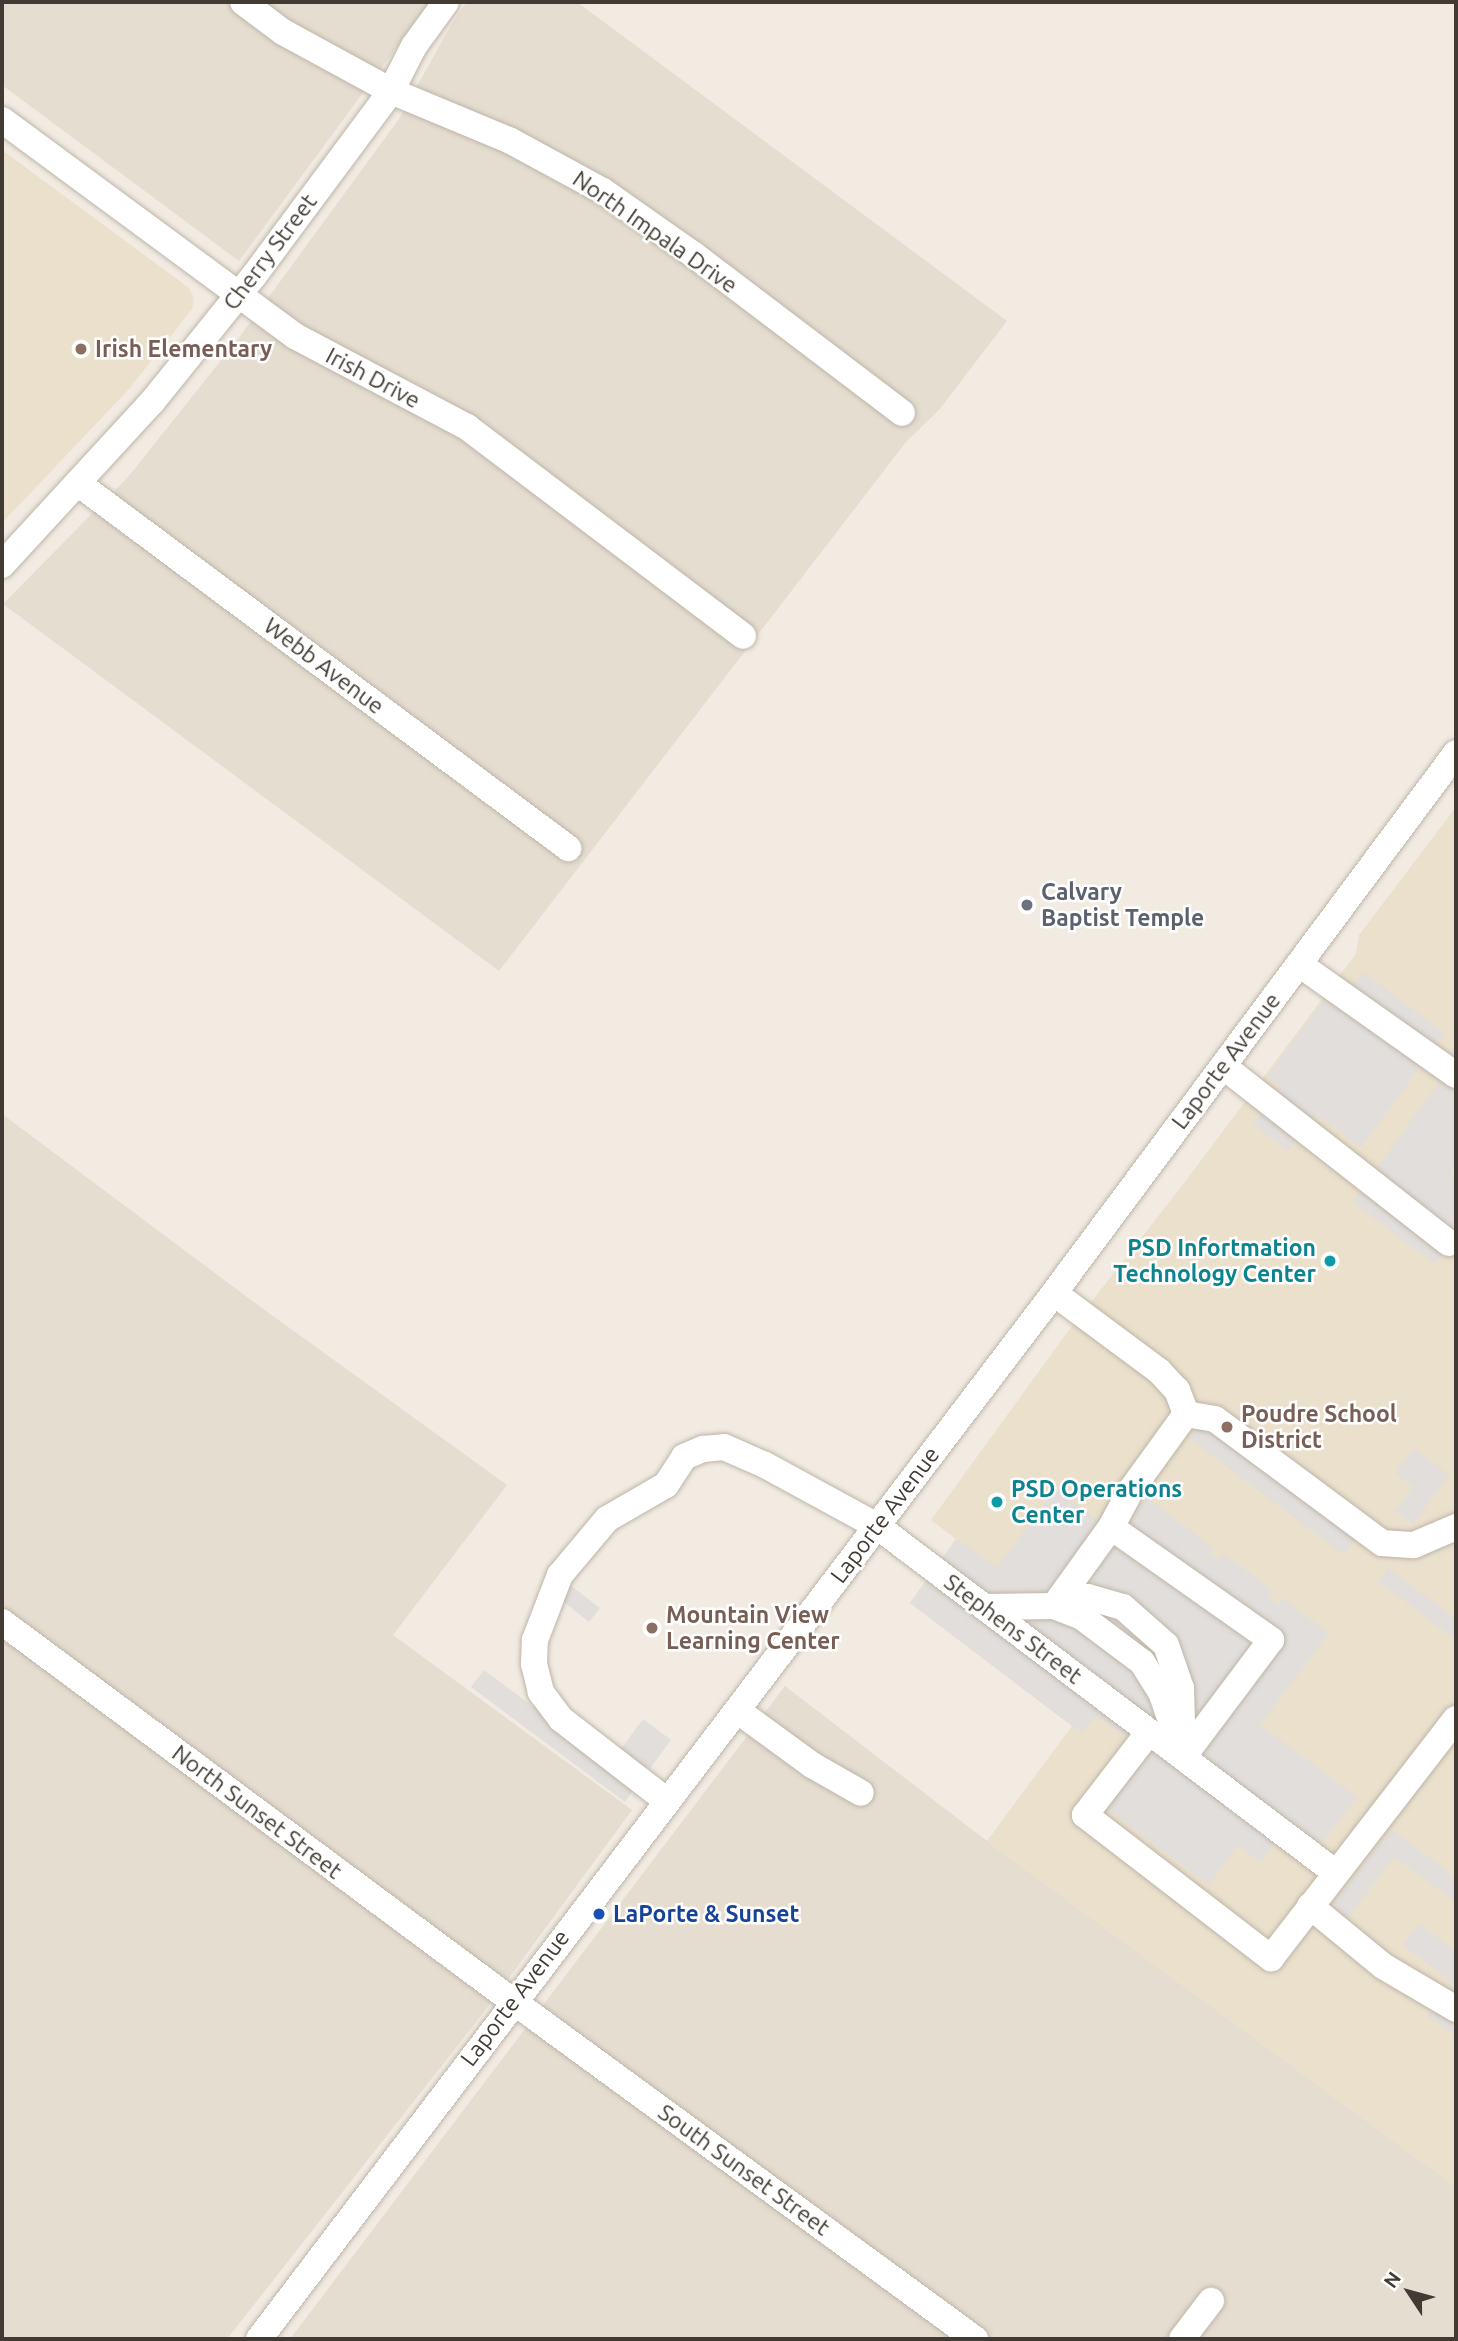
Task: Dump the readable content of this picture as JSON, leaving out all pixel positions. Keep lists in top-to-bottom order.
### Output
{
  "streets": {
    "street": [
      "North Impala Drive",
      "Cherry Street",
      "Irish Drive",
      "Webb Avenue",
      "Laporte Avenue",
      "Stephens Street",
      "North Sunset Street",
      "South Sunset Street"
    ]
  },
  "crossings": [
    ["North Impala Drive", "Cherry Street"],
    ["Cherry Street", "Irish Drive"],
    ["Cherry Street", "Webb Avenue"],
    ["Laporte Avenue", "Stephens Street"],
    ["Laporte Avenue", "North Sunset Street"],
    ["Laporte Avenue", "South Sunset Street"],
    ["North Sunset Street", "South Sunset Street"]
  ],
  "places": [
    "Irish Elementary",
    "Calvary Baptist Temple",
    "PSD Infortmation Technology Center",
    "Poudre School District",
    "PSD Operations Center",
    "Mountain View Learning Center",
    "LaPorte & Sunset"
  ],
  "north": "top left"
}
